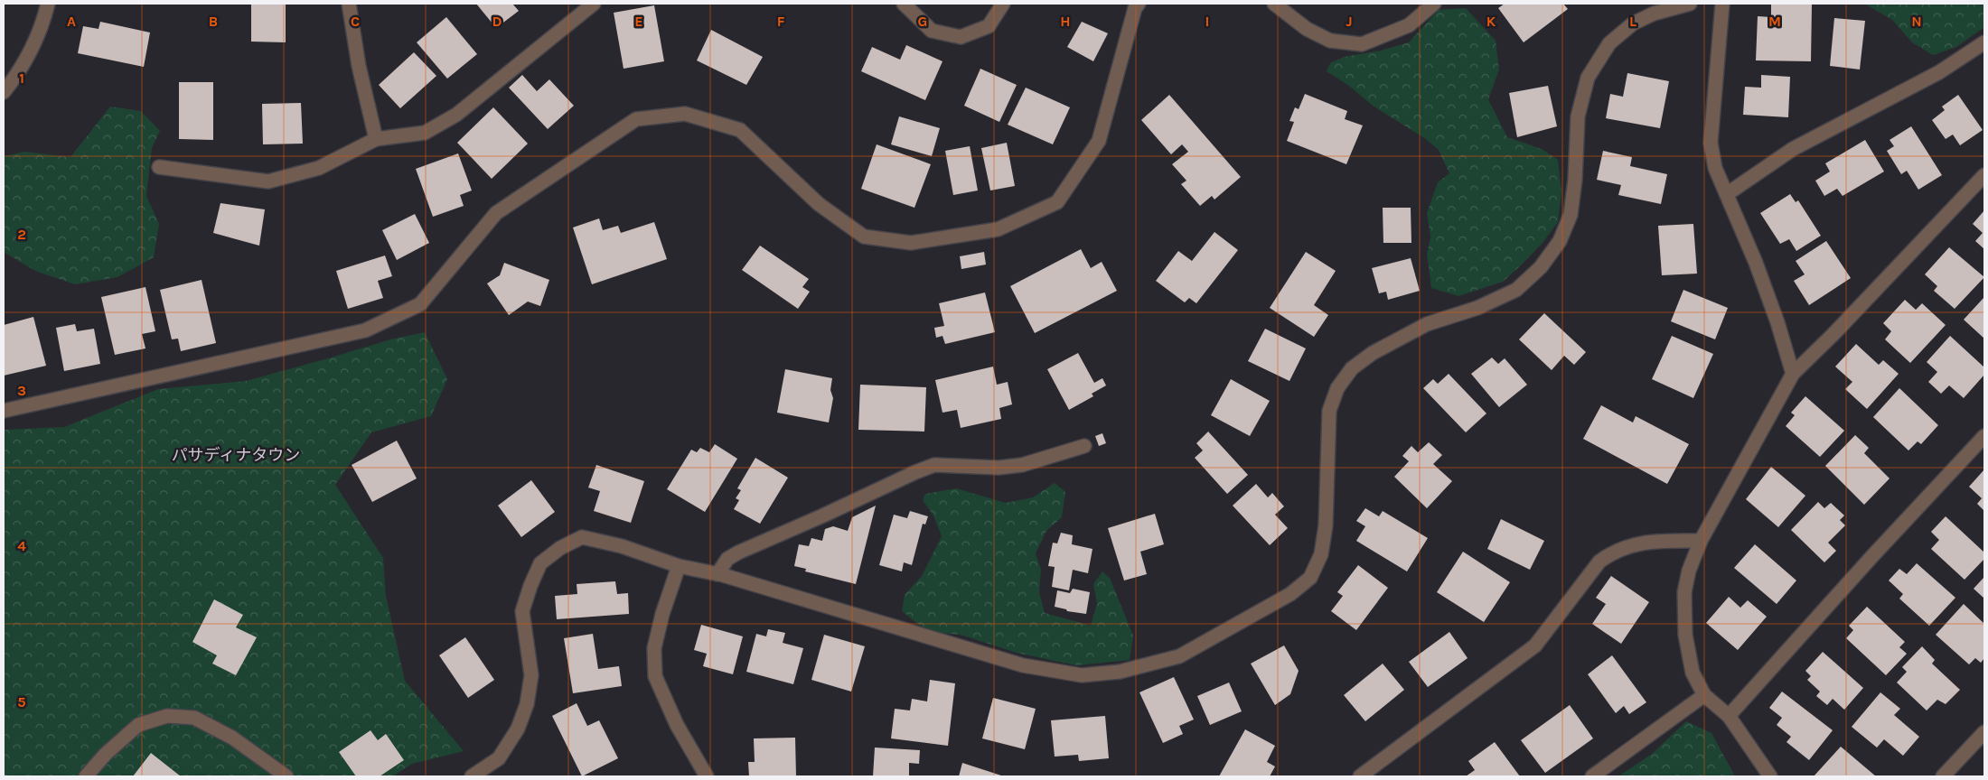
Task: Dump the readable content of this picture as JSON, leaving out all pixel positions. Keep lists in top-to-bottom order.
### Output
{
  "districts": ["パサディナタウン"],
  "grid": {
    "columns": [
      "A",
      "B",
      "C",
      "D",
      "E",
      "F",
      "G",
      "H",
      "I",
      "J",
      "K",
      "L",
      "M",
      "N"
    ],
    "rows": [
      "1",
      "2",
      "3",
      "4",
      "5"
    ]
  }
}
